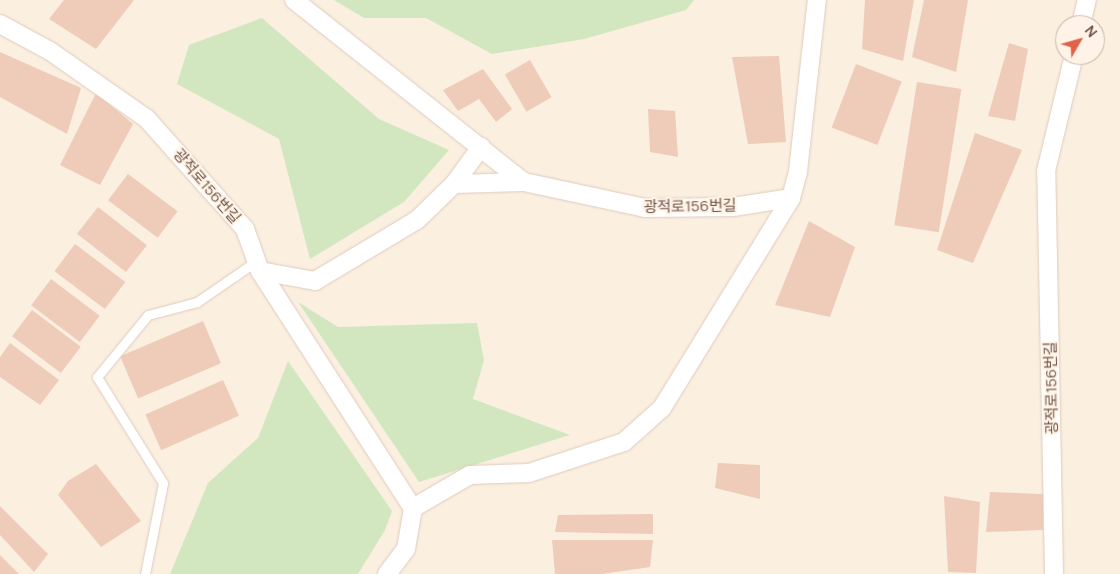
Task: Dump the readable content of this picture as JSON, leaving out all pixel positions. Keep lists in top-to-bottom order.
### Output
{
  "streets": {
    "street": ["광적로156번길"]
  },
  "north": "top right"
}
